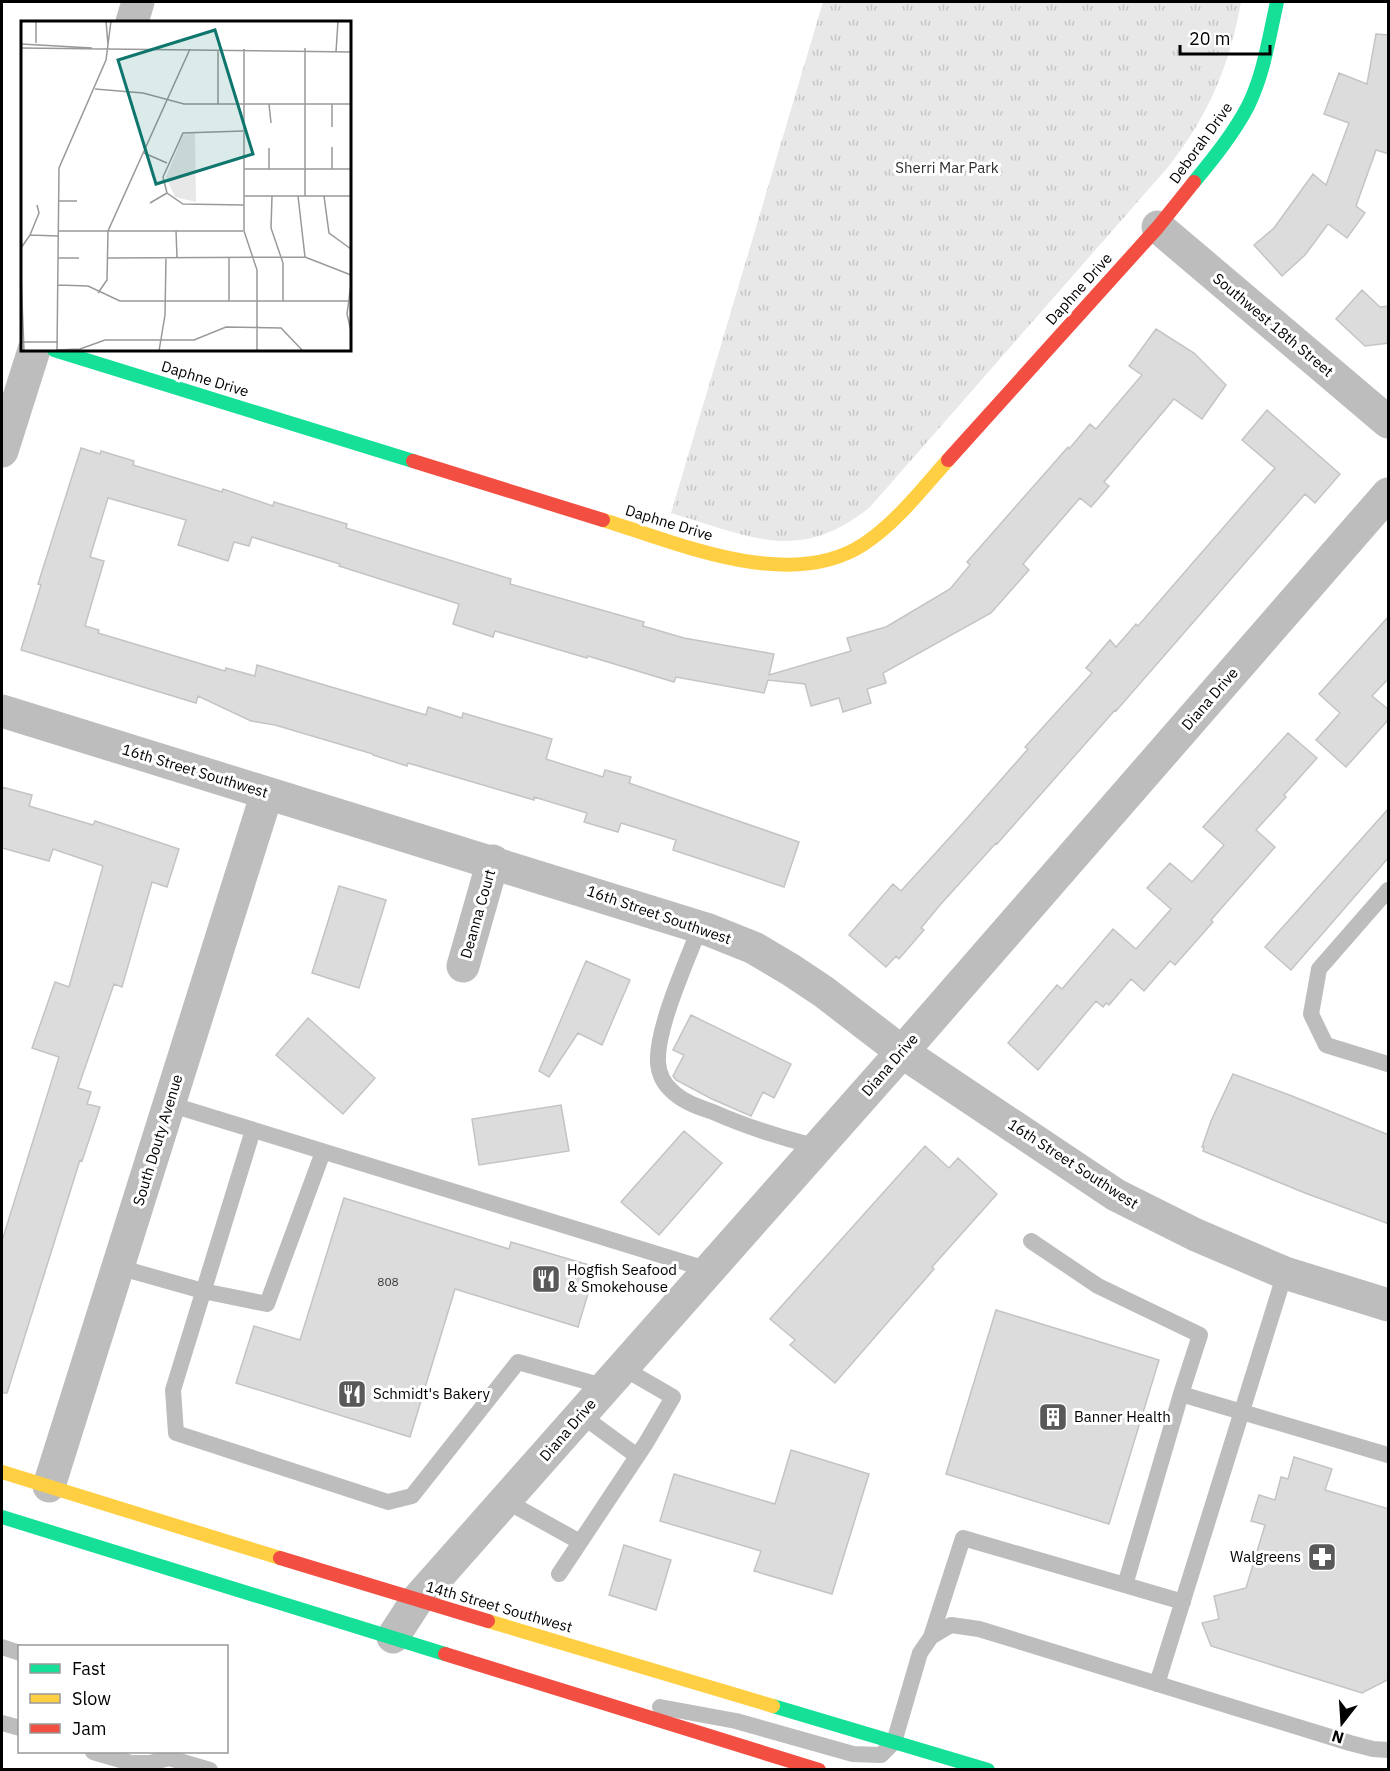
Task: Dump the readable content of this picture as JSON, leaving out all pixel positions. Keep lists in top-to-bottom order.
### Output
{
  "streets": {
    "main road": ["Deborah Drive", "Daphne Drive", "14th Street Southwest"],
    "street": [
      "Southwest 18th Street",
      "Diana Drive",
      "16th Street Southwest",
      "Deanna Court",
      "South Douty Avenue"
    ]
  },
  "crossings": [
    ["Deborah Drive", "Daphne Drive"],
    ["Deborah Drive", "Southwest 18th Street"],
    ["Daphne Drive", "Southwest 18th Street"],
    ["Diana Drive", "16th Street Southwest"],
    ["Diana Drive", "14th Street Southwest"],
    ["16th Street Southwest", "Deanna Court"],
    ["16th Street Southwest", "South Douty Avenue"],
    ["South Douty Avenue", "14th Street Southwest"]
  ],
  "parks": ["Sherri Mar Park"],
  "places": {
    "restaurant": ["Hogfish Seafood & Smokehouse", "Schmidt's Bakery"],
    "building": ["Banner Health"],
    "pharmacy": ["Walgreens"]
  },
  "house_numbers": ["808"],
  "legend": ["Fast", "Slow", "Jam"],
  "scale_bar": "20 m",
  "north": "bottom"
}
